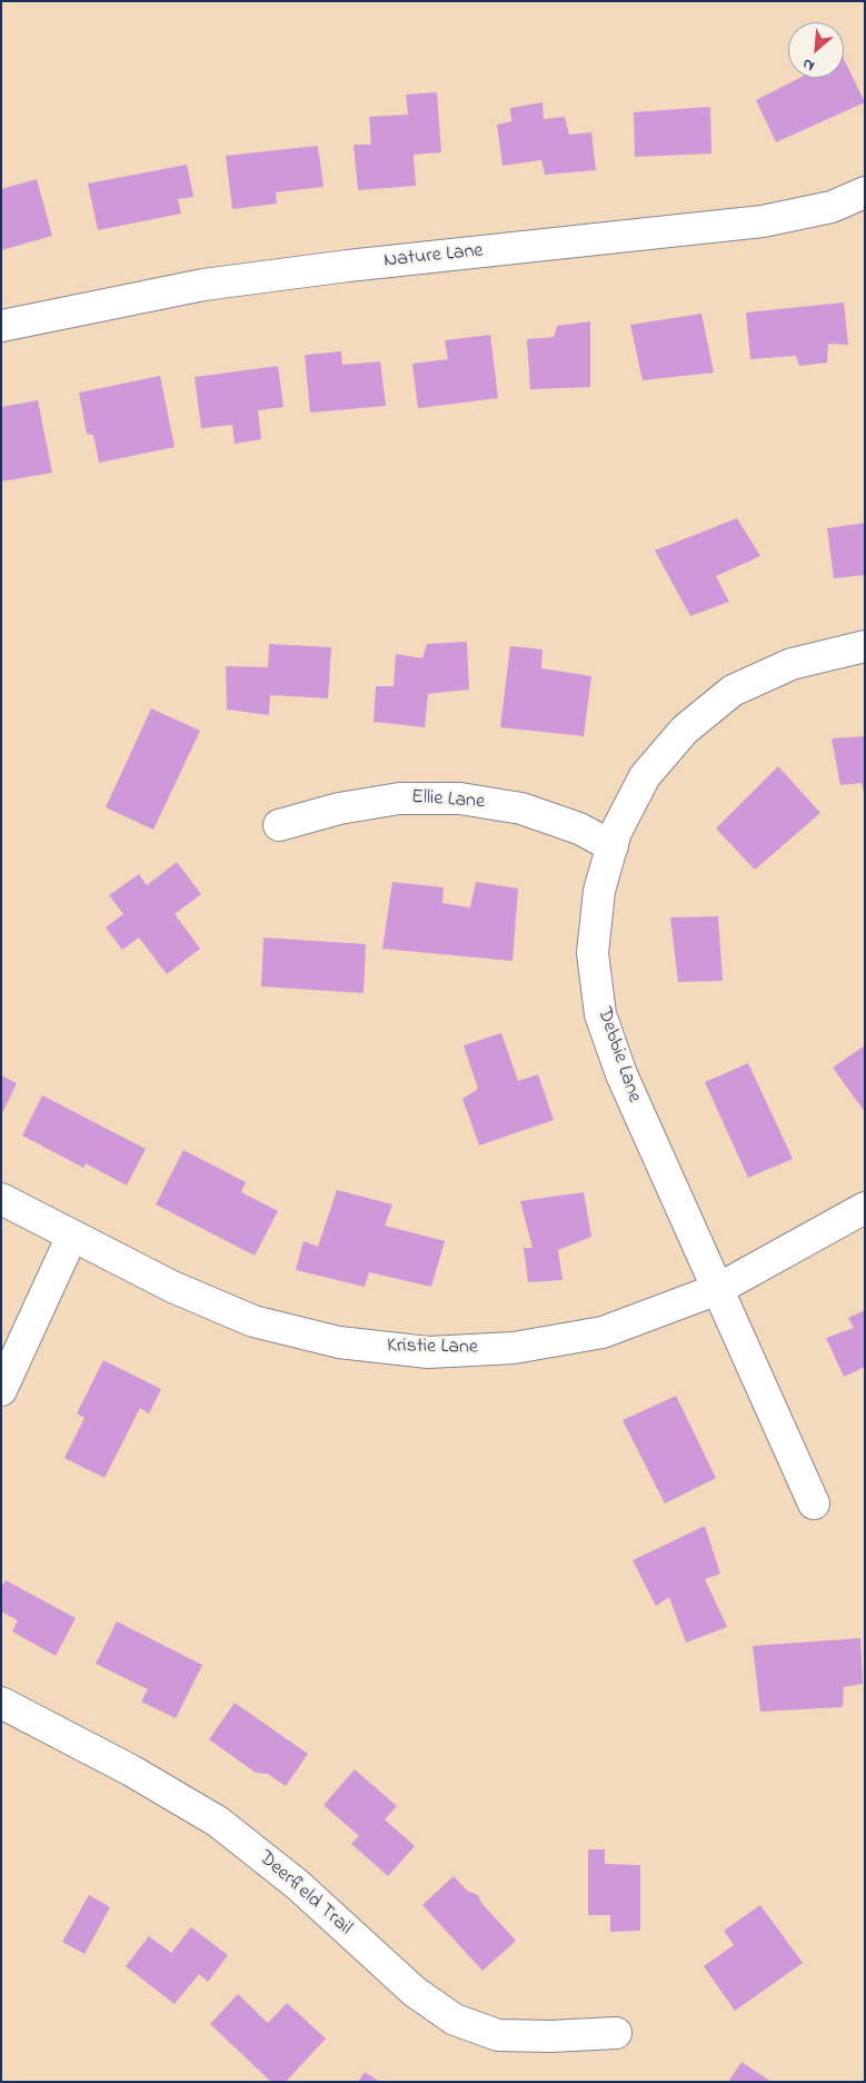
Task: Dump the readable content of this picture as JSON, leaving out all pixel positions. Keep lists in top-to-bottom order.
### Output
{
  "streets": {
    "street": [
      "Nature Lane",
      "Ellie Lane",
      "Debbie Lane",
      "Kristie Lane",
      "Deerfield Trail"
    ]
  },
  "crossings": [
    ["Ellie Lane", "Debbie Lane"],
    ["Debbie Lane", "Kristie Lane"]
  ],
  "north": "bottom left"
}
